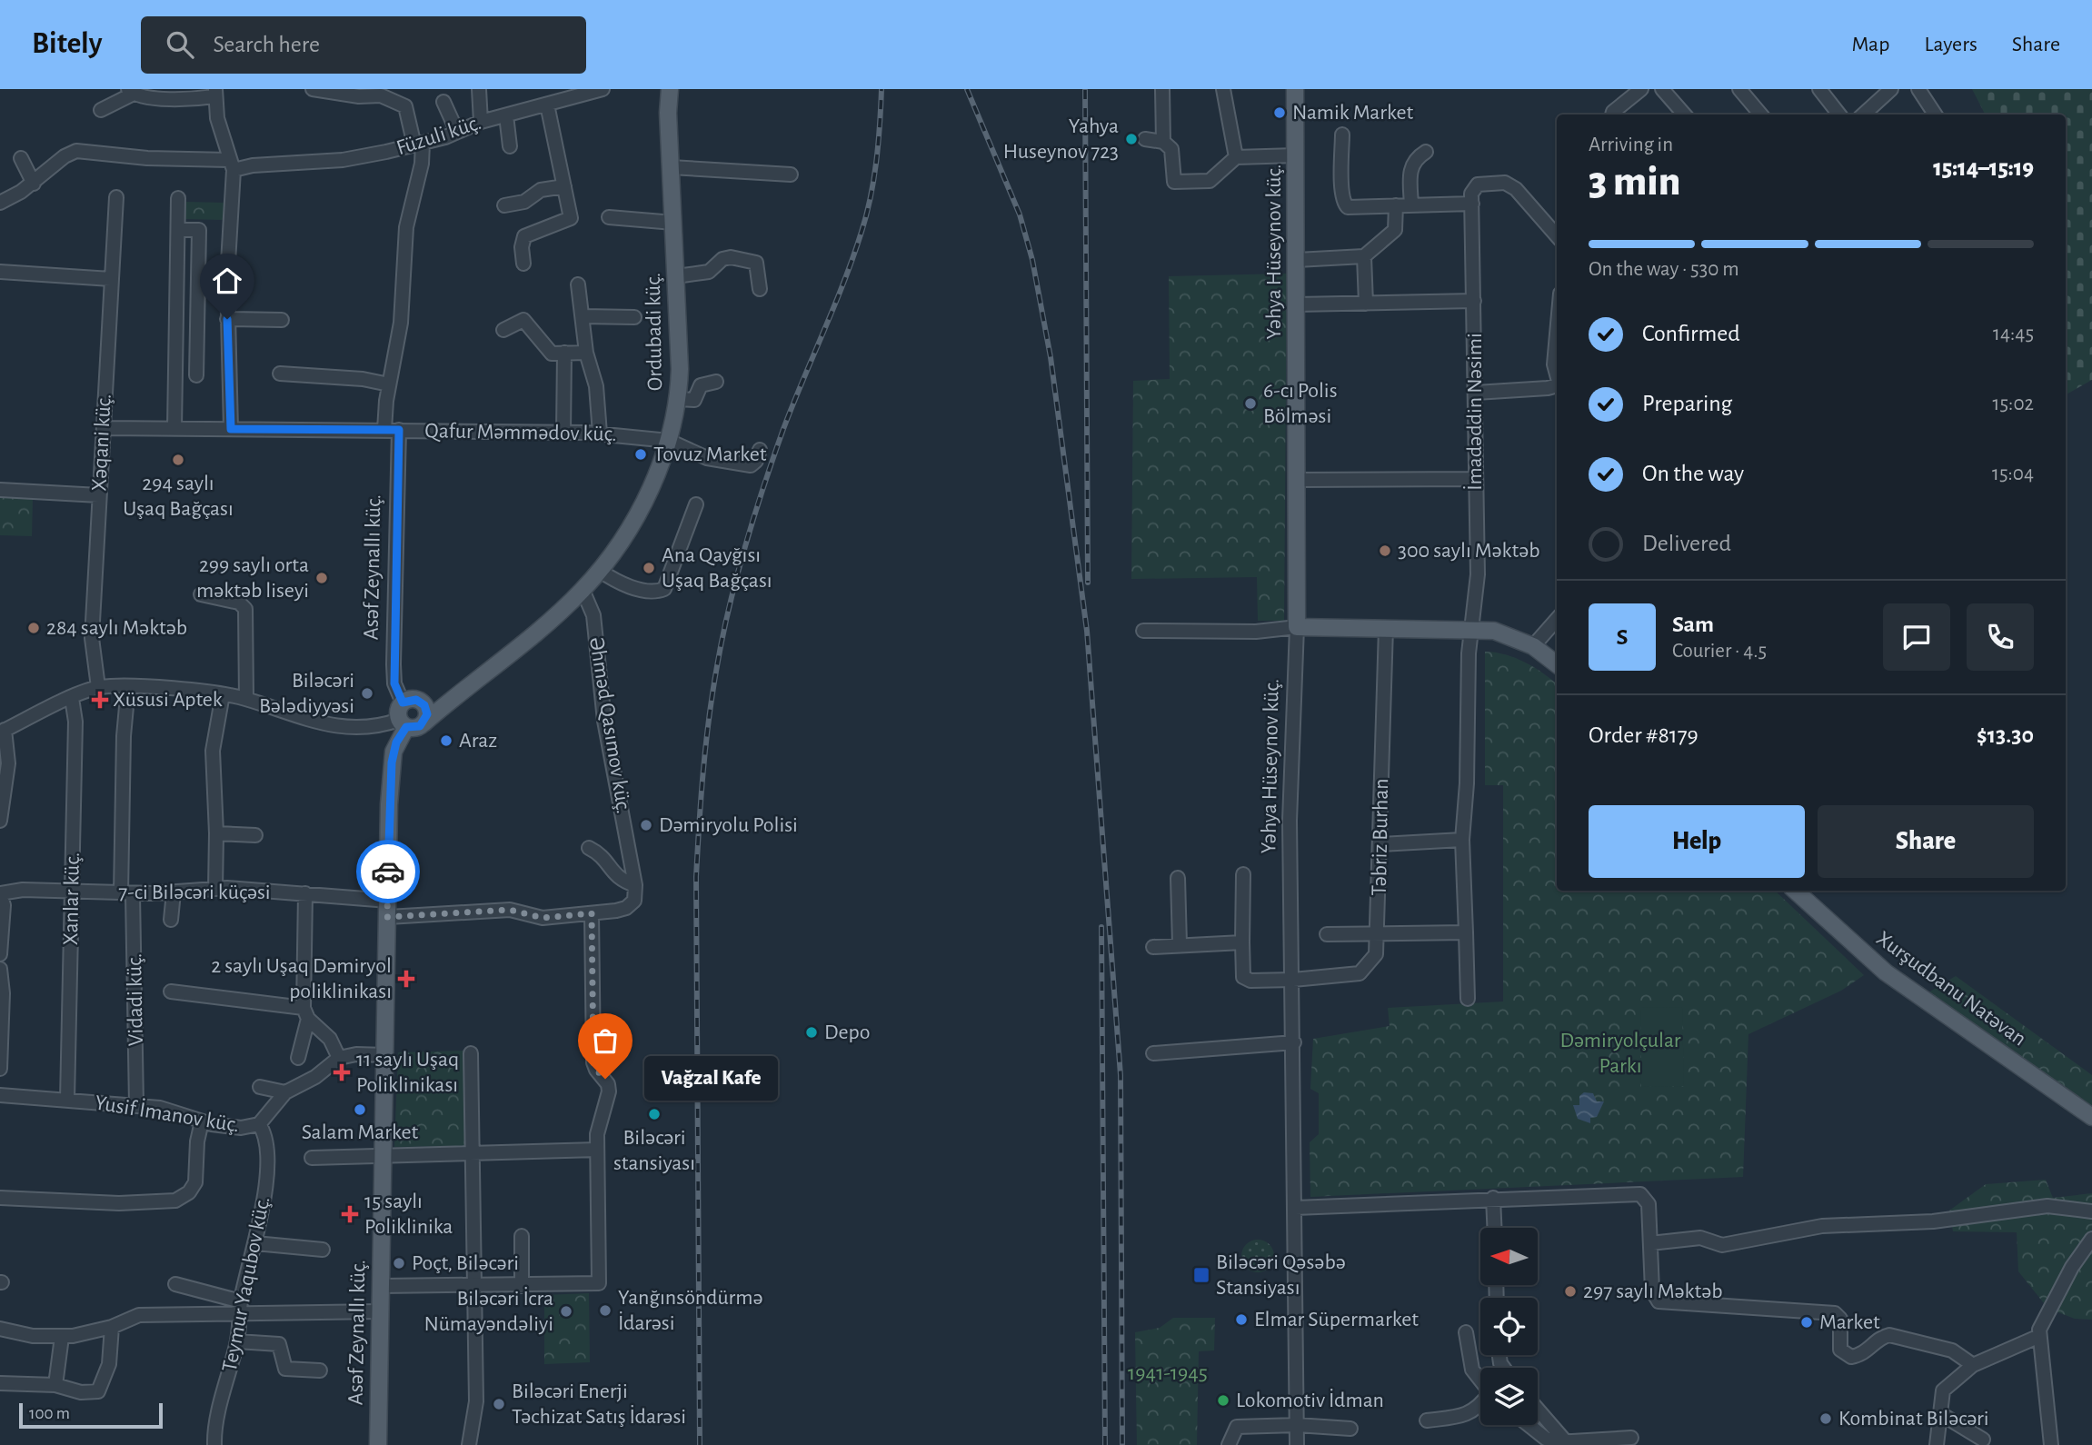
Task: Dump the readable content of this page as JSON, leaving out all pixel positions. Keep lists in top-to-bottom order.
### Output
{
  "streets": {
    "main road": [
      "Yəhya Hüseynov küç.",
      "Ordubadi küç.",
      "Asəf Zeynallı küç.",
      "Xurşudbanu Natəvan"
    ],
    "street": [
      "Füzuli küç.",
      "İmadəddin Nəsimi",
      "Qafur Məmmədov küç.",
      "Xəqani küç.",
      "Əhməd Qasımov küç.",
      "Təbriz Burhan",
      "7-ci Biləcəri küçəsi",
      "Xanlar küç.",
      "Vidadi küç.",
      "Yusif İmanov küç.",
      "Teymur Yaqubov küç."
    ]
  },
  "crossings": [
    ["Yəhya Hüseynov küç.", "Təbriz Burhan"],
    ["Ordubadi küç.", "Qafur Məmmədov küç."],
    ["Ordubadi küç.", "Əhməd Qasımov küç."],
    ["Qafur Məmmədov küç.", "Xəqani küç."],
    ["Qafur Məmmədov küç.", "Asəf Zeynallı küç."],
    ["Asəf Zeynallı küç.", "7-ci Biləcəri küçəsi"],
    ["Əhməd Qasımov küç.", "7-ci Biləcəri küçəsi"],
    ["7-ci Biləcəri küçəsi", "Xanlar küç."],
    ["7-ci Biləcəri küçəsi", "Vidadi küç."],
    ["Xanlar küç.", "Yusif İmanov küç."],
    ["Vidadi küç.", "Yusif İmanov küç."],
    ["Yusif İmanov küç.", "Teymur Yaqubov küç."]
  ],
  "parks": ["Dəmiryolçular Parkı", "1941-1945"],
  "places": {
    "other": [
      "Namik Market",
      "Yahya Huseynov 723",
      "6-cı Polis Bölməsi",
      "Tovuz Market",
      "294 saylı Uşaq Bağçası",
      "300 saylı Məktəb",
      "Ana Qayğısı Uşaq Bağçası",
      "299 saylı orta məktəb liseyi",
      "284 saylı Məktəb",
      "Biləcəri Bələdiyyəsi",
      "Araz",
      "Dəmiryolu Polisi",
      "Depo",
      "Vağzal Kafe",
      "Salam Market",
      "Biləcəri stansiyası",
      "Poçt, Biləcəri",
      "297 saylı Məktəb",
      "Yanğınsöndürmə İdarəsi",
      "Biləcəri İcra Nümayəndəliyi",
      "Elmar Süpermarket",
      "Market",
      "Lokomotiv İdman",
      "Biləcəri Enerji Təchizat Satış İdarəsi",
      "Kombinat Biləcəri"
    ],
    "health": [
      "Xüsusi Aptek",
      "2 saylı Uşaq Dəmiryol poliklinikası",
      "11 saylı Uşaq Poliklinikası",
      "15 saylı Poliklinika"
    ],
    "transit": ["Biləcəri Qəsəbə Stansiyası"]
  },
  "scale_bar": "100 m",
  "north": "left",
  "page": {
    "header": "Bitely",
    "search": "Search here",
    "nav": ["Map", "Layers", "Share"],
    "heading": ["3 min", "Arriving in", "15:14–15:19"],
    "panel": [
      "Sam",
      "Courier · 4.5",
      "Order #8179",
      "$13.30"
    ],
    "bar": "On the way · 530 m",
    "list": [
      ["Confirmed", "14:45"],
      ["Preparing", "15:02"],
      ["On the way", "15:04"],
      "Delivered"
    ],
    "round": "S",
    "buttons": ["Help", "Share"],
    "bubble": "Vağzal Kafe",
    "scale": "100 m"
  }
}
